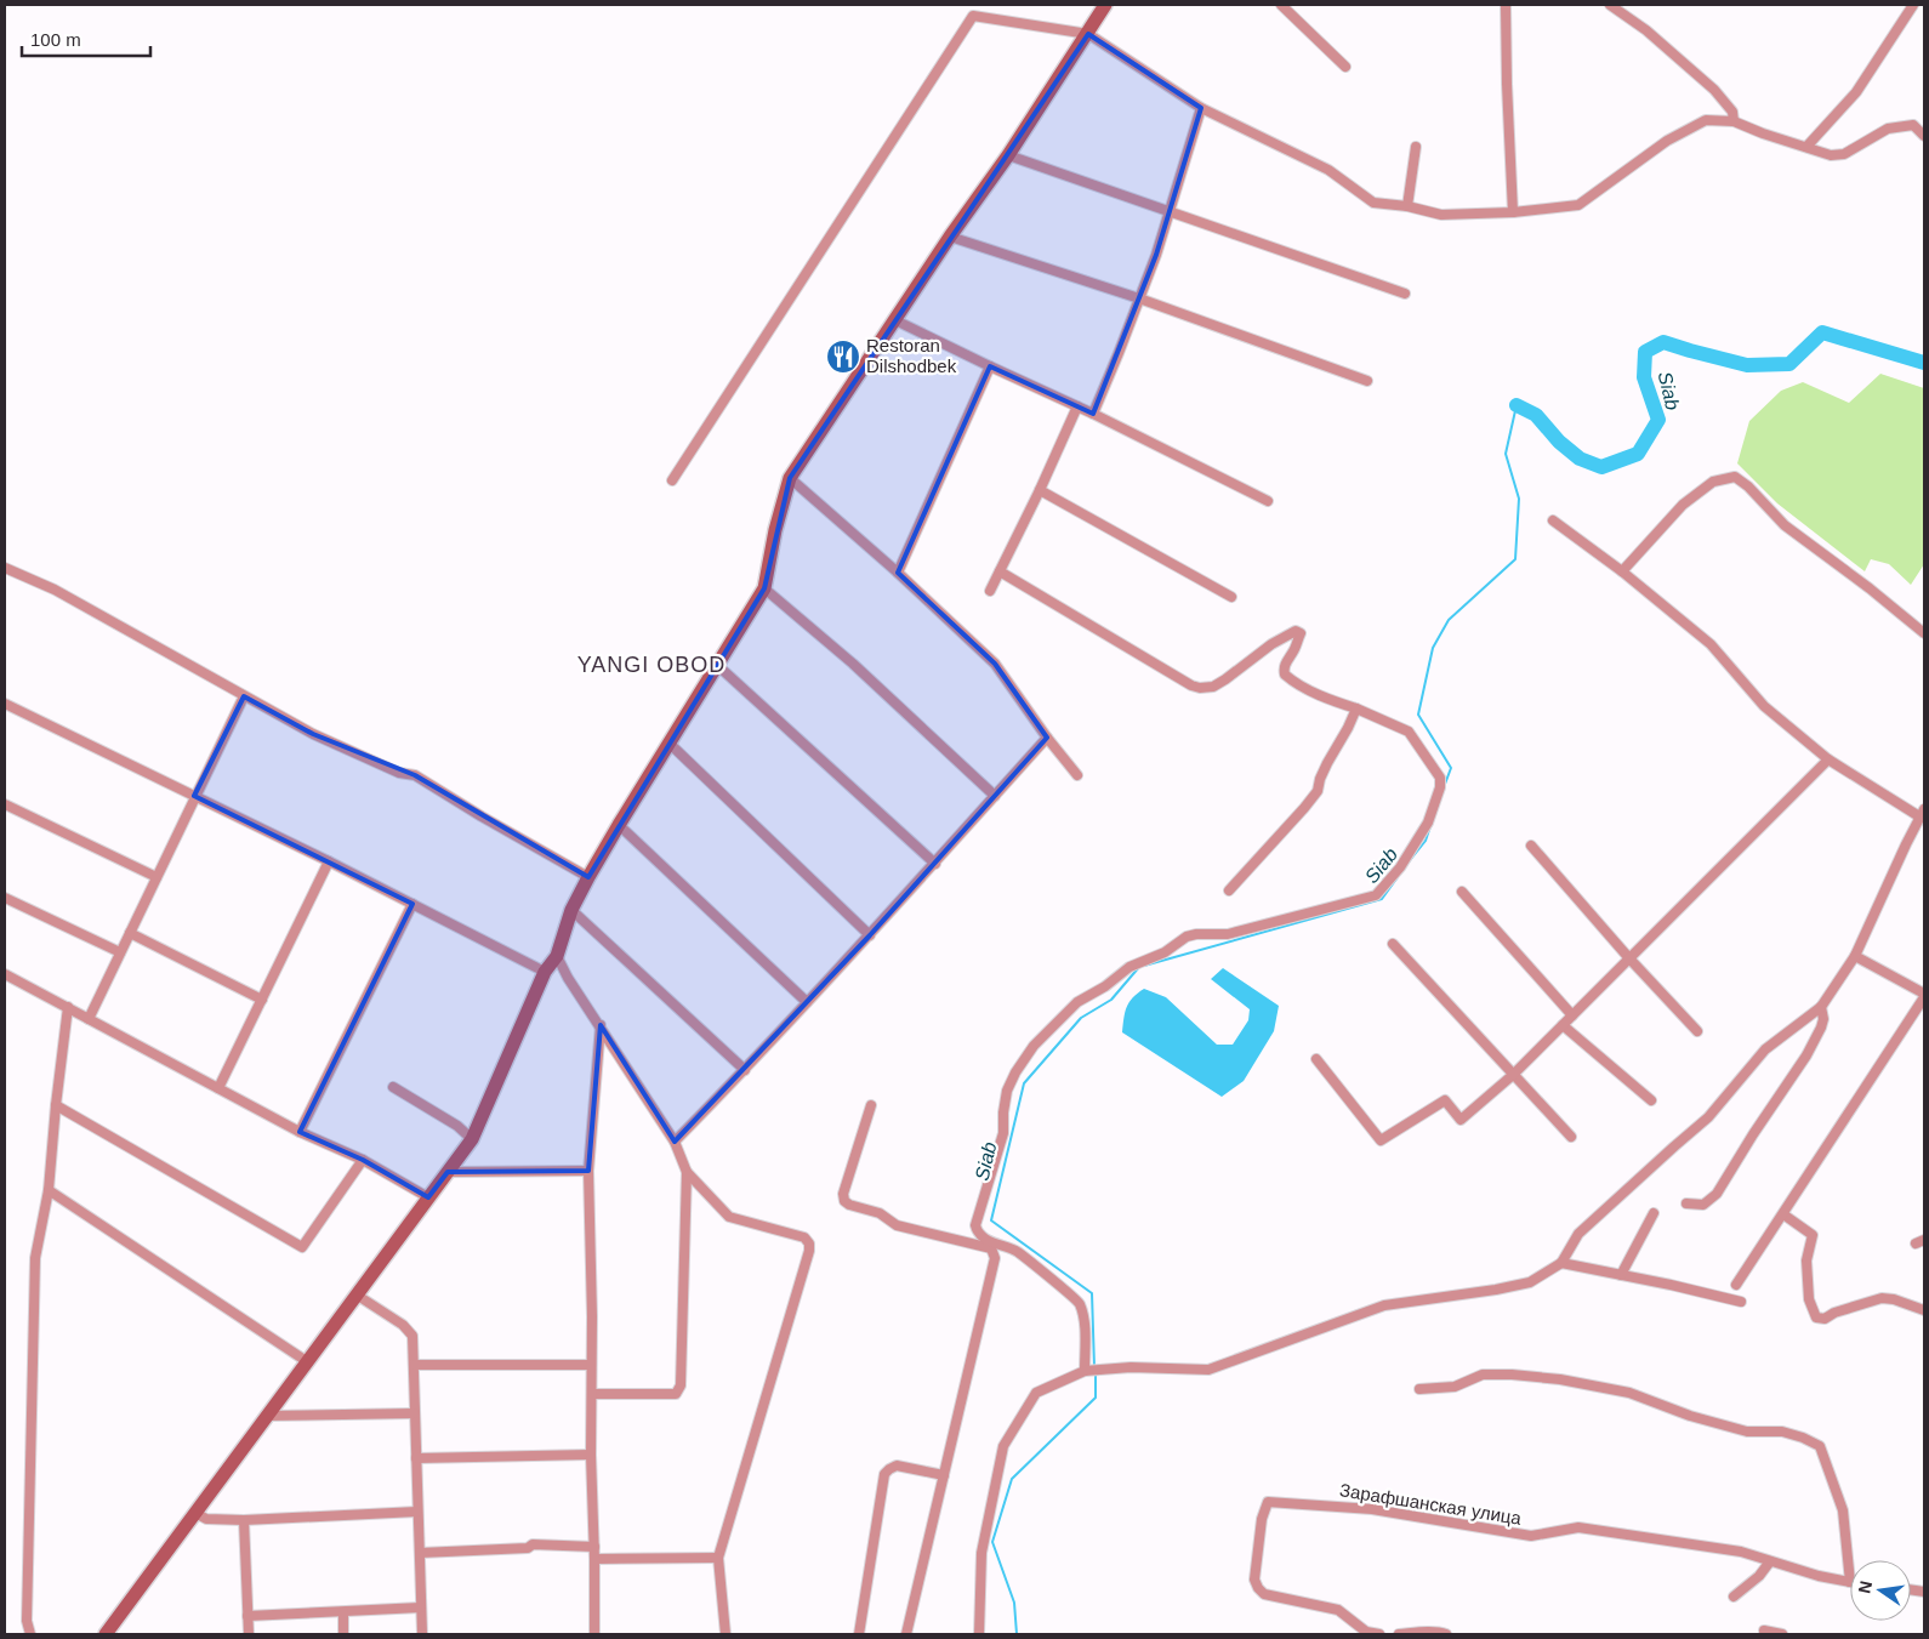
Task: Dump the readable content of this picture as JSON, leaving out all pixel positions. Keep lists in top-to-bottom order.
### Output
{
  "streets": {
    "street": ["Зарафшанская улица"]
  },
  "districts": ["YANGI OBOD"],
  "water": ["Siab"],
  "places": {
    "restaurant": ["Restoran Dilshodbek"]
  },
  "scale_bar": "100 m",
  "north": "left"
}
